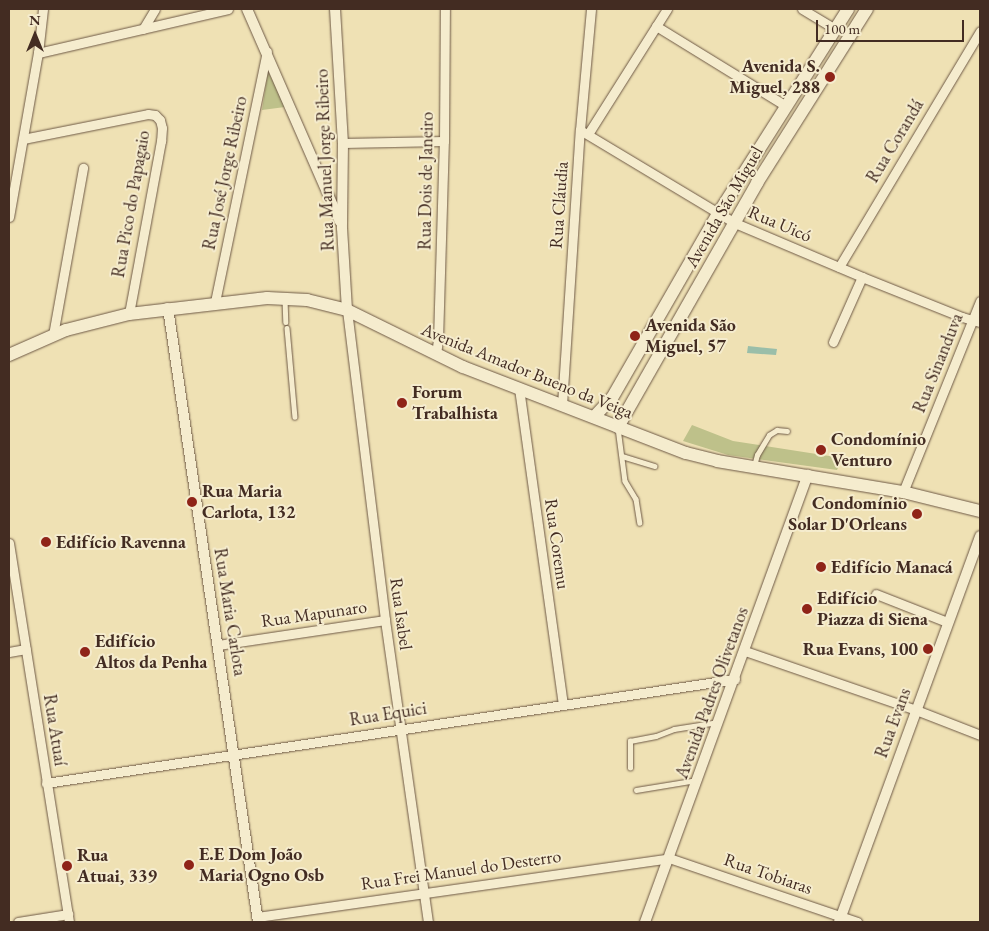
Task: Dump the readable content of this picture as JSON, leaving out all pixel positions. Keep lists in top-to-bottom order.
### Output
{
  "streets": {
    "main road": ["Avenida São Miguel", "Avenida Amador Bueno da Veiga"],
    "street": [
      "Rua Corandá",
      "Rua Manuel Jorge Ribeiro",
      "Rua José Jorge Ribeiro",
      "Rua Dois de Janeiro",
      "Rua Pico do Papagaio",
      "Rua Cláudia",
      "Rua Uicó",
      "Rua Sinanduva",
      "Rua Coremu",
      "Rua Maria Carlota",
      "Rua Mapunaro",
      "Rua Isabel",
      "Avenida Padres Olivetanos",
      "Rua Equici",
      "Rua Evans",
      "Rua Atuaí",
      "Rua Frei Manuel do Desterro",
      "Rua Tobiaras"
    ]
  },
  "crossings": [
    ["Rua Corandá", "Rua Uicó"],
    ["Rua Manuel Jorge Ribeiro", "Avenida Amador Bueno da Veiga"],
    ["Rua Manuel Jorge Ribeiro", "Rua Isabel"],
    ["Rua José Jorge Ribeiro", "Avenida Amador Bueno da Veiga"],
    ["Rua Dois de Janeiro", "Avenida Amador Bueno da Veiga"],
    ["Rua Pico do Papagaio", "Avenida Amador Bueno da Veiga"],
    ["Rua Cláudia", "Rua Uicó"],
    ["Rua Cláudia", "Avenida Amador Bueno da Veiga"],
    ["Avenida São Miguel", "Rua Uicó"],
    ["Avenida São Miguel", "Avenida Amador Bueno da Veiga"],
    ["Rua Uicó", "Rua Sinanduva"],
    ["Rua Sinanduva", "Avenida Amador Bueno da Veiga"],
    ["Avenida Amador Bueno da Veiga", "Rua Coremu"],
    ["Avenida Amador Bueno da Veiga", "Rua Maria Carlota"],
    ["Avenida Amador Bueno da Veiga", "Rua Isabel"],
    ["Avenida Amador Bueno da Veiga", "Avenida Padres Olivetanos"],
    ["Rua Coremu", "Rua Equici"],
    ["Rua Maria Carlota", "Rua Mapunaro"],
    ["Rua Maria Carlota", "Rua Equici"],
    ["Rua Maria Carlota", "Rua Frei Manuel do Desterro"],
    ["Rua Mapunaro", "Rua Isabel"],
    ["Rua Isabel", "Rua Equici"],
    ["Rua Isabel", "Rua Frei Manuel do Desterro"],
    ["Avenida Padres Olivetanos", "Rua Equici"],
    ["Avenida Padres Olivetanos", "Rua Frei Manuel do Desterro"],
    ["Avenida Padres Olivetanos", "Rua Tobiaras"],
    ["Rua Equici", "Rua Atuaí"],
    ["Rua Evans", "Rua Tobiaras"],
    ["Rua Frei Manuel do Desterro", "Rua Tobiaras"]
  ],
  "places": [
    "Avenida S. Miguel, 288",
    "Avenida São Miguel, 57",
    "Forum Trabalhista",
    "Condomínio Venturo",
    "Rua Maria Carlota, 132",
    "Condomínio Solar D'Orleans",
    "Edifício Ravenna",
    "Edifício Manacá",
    "Edifício Piazza di Siena",
    "Rua Evans, 100",
    "Edifício Altos da Penha",
    "E.E Dom João Maria Ogno Osb",
    "Rua Atuai, 339"
  ],
  "scale_bar": "100 m",
  "north": "top"
}
